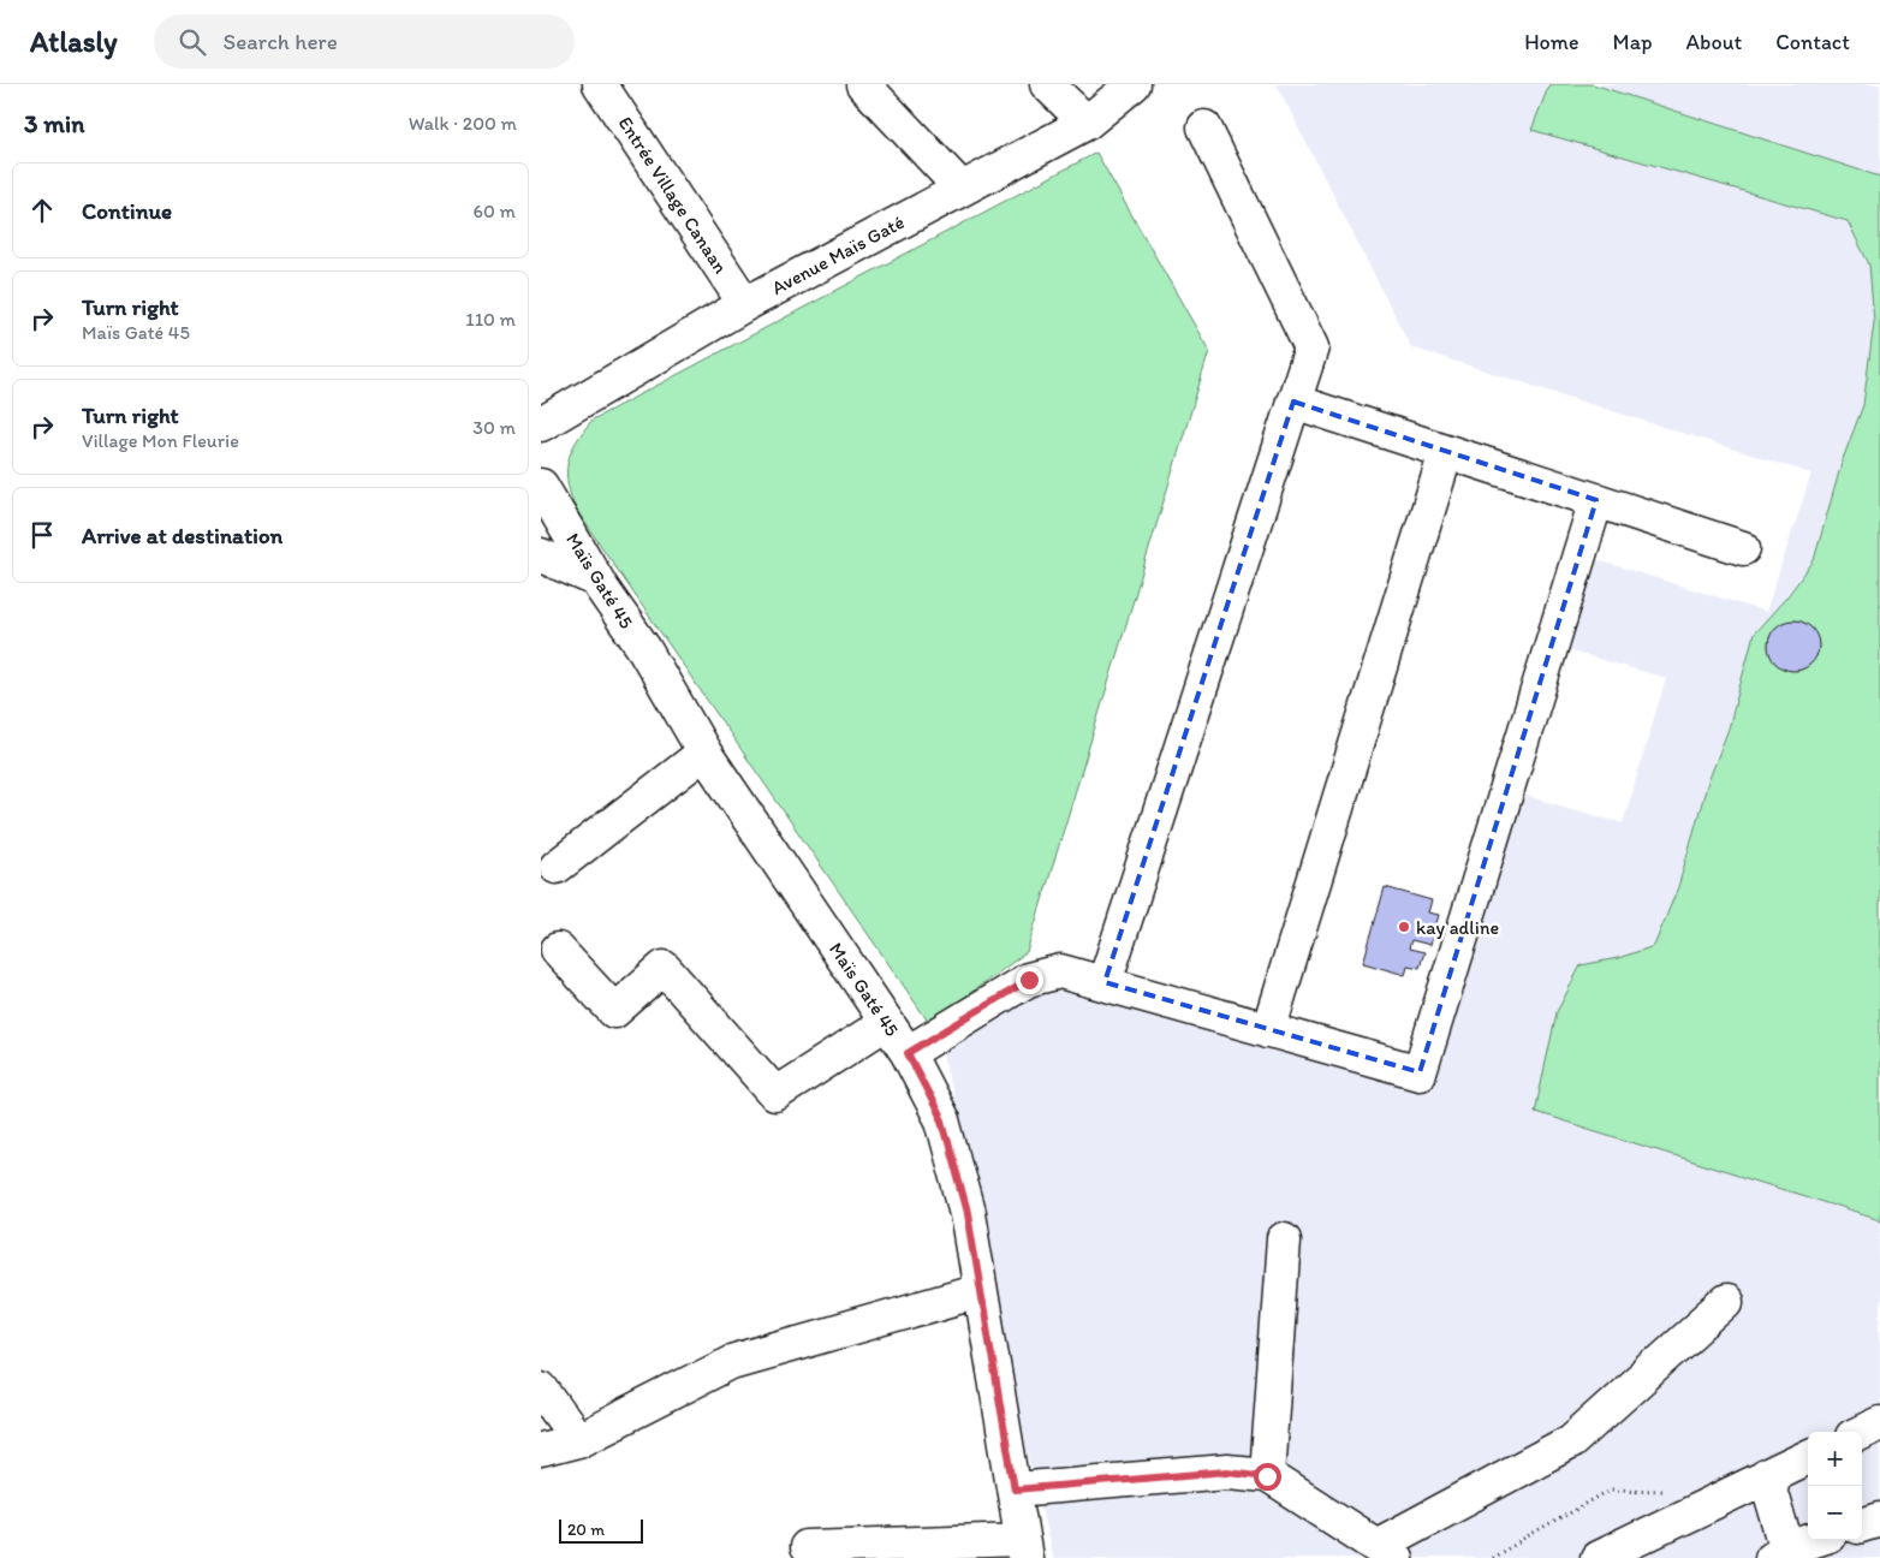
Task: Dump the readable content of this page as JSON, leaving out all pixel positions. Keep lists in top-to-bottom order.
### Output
{
  "streets": {
    "street": ["Entrée Village Canaan", "Avenue Maïs Gaté", "Maïs Gaté 45"]
  },
  "crossings": [
    ["Entrée Village Canaan", "Avenue Maïs Gaté"]
  ],
  "places": ["kay adline"],
  "scale_bar": "20 m",
  "page": {
    "header": "Atlasly",
    "search": "Search here",
    "nav": [
      "Home",
      "Map",
      "About",
      "Contact"
    ],
    "heading": ["3 min", "Walk · 200 m"],
    "list": [
      ["Continue", "60 m"],
      ["Turn right", "Maïs Gaté 45", "110 m"],
      ["Turn right", "Village Mon Fleurie", "30 m"],
      "Arrive at destination"
    ],
    "map_buttons": ["+", "−"],
    "scale": "20 m"
  }
}
